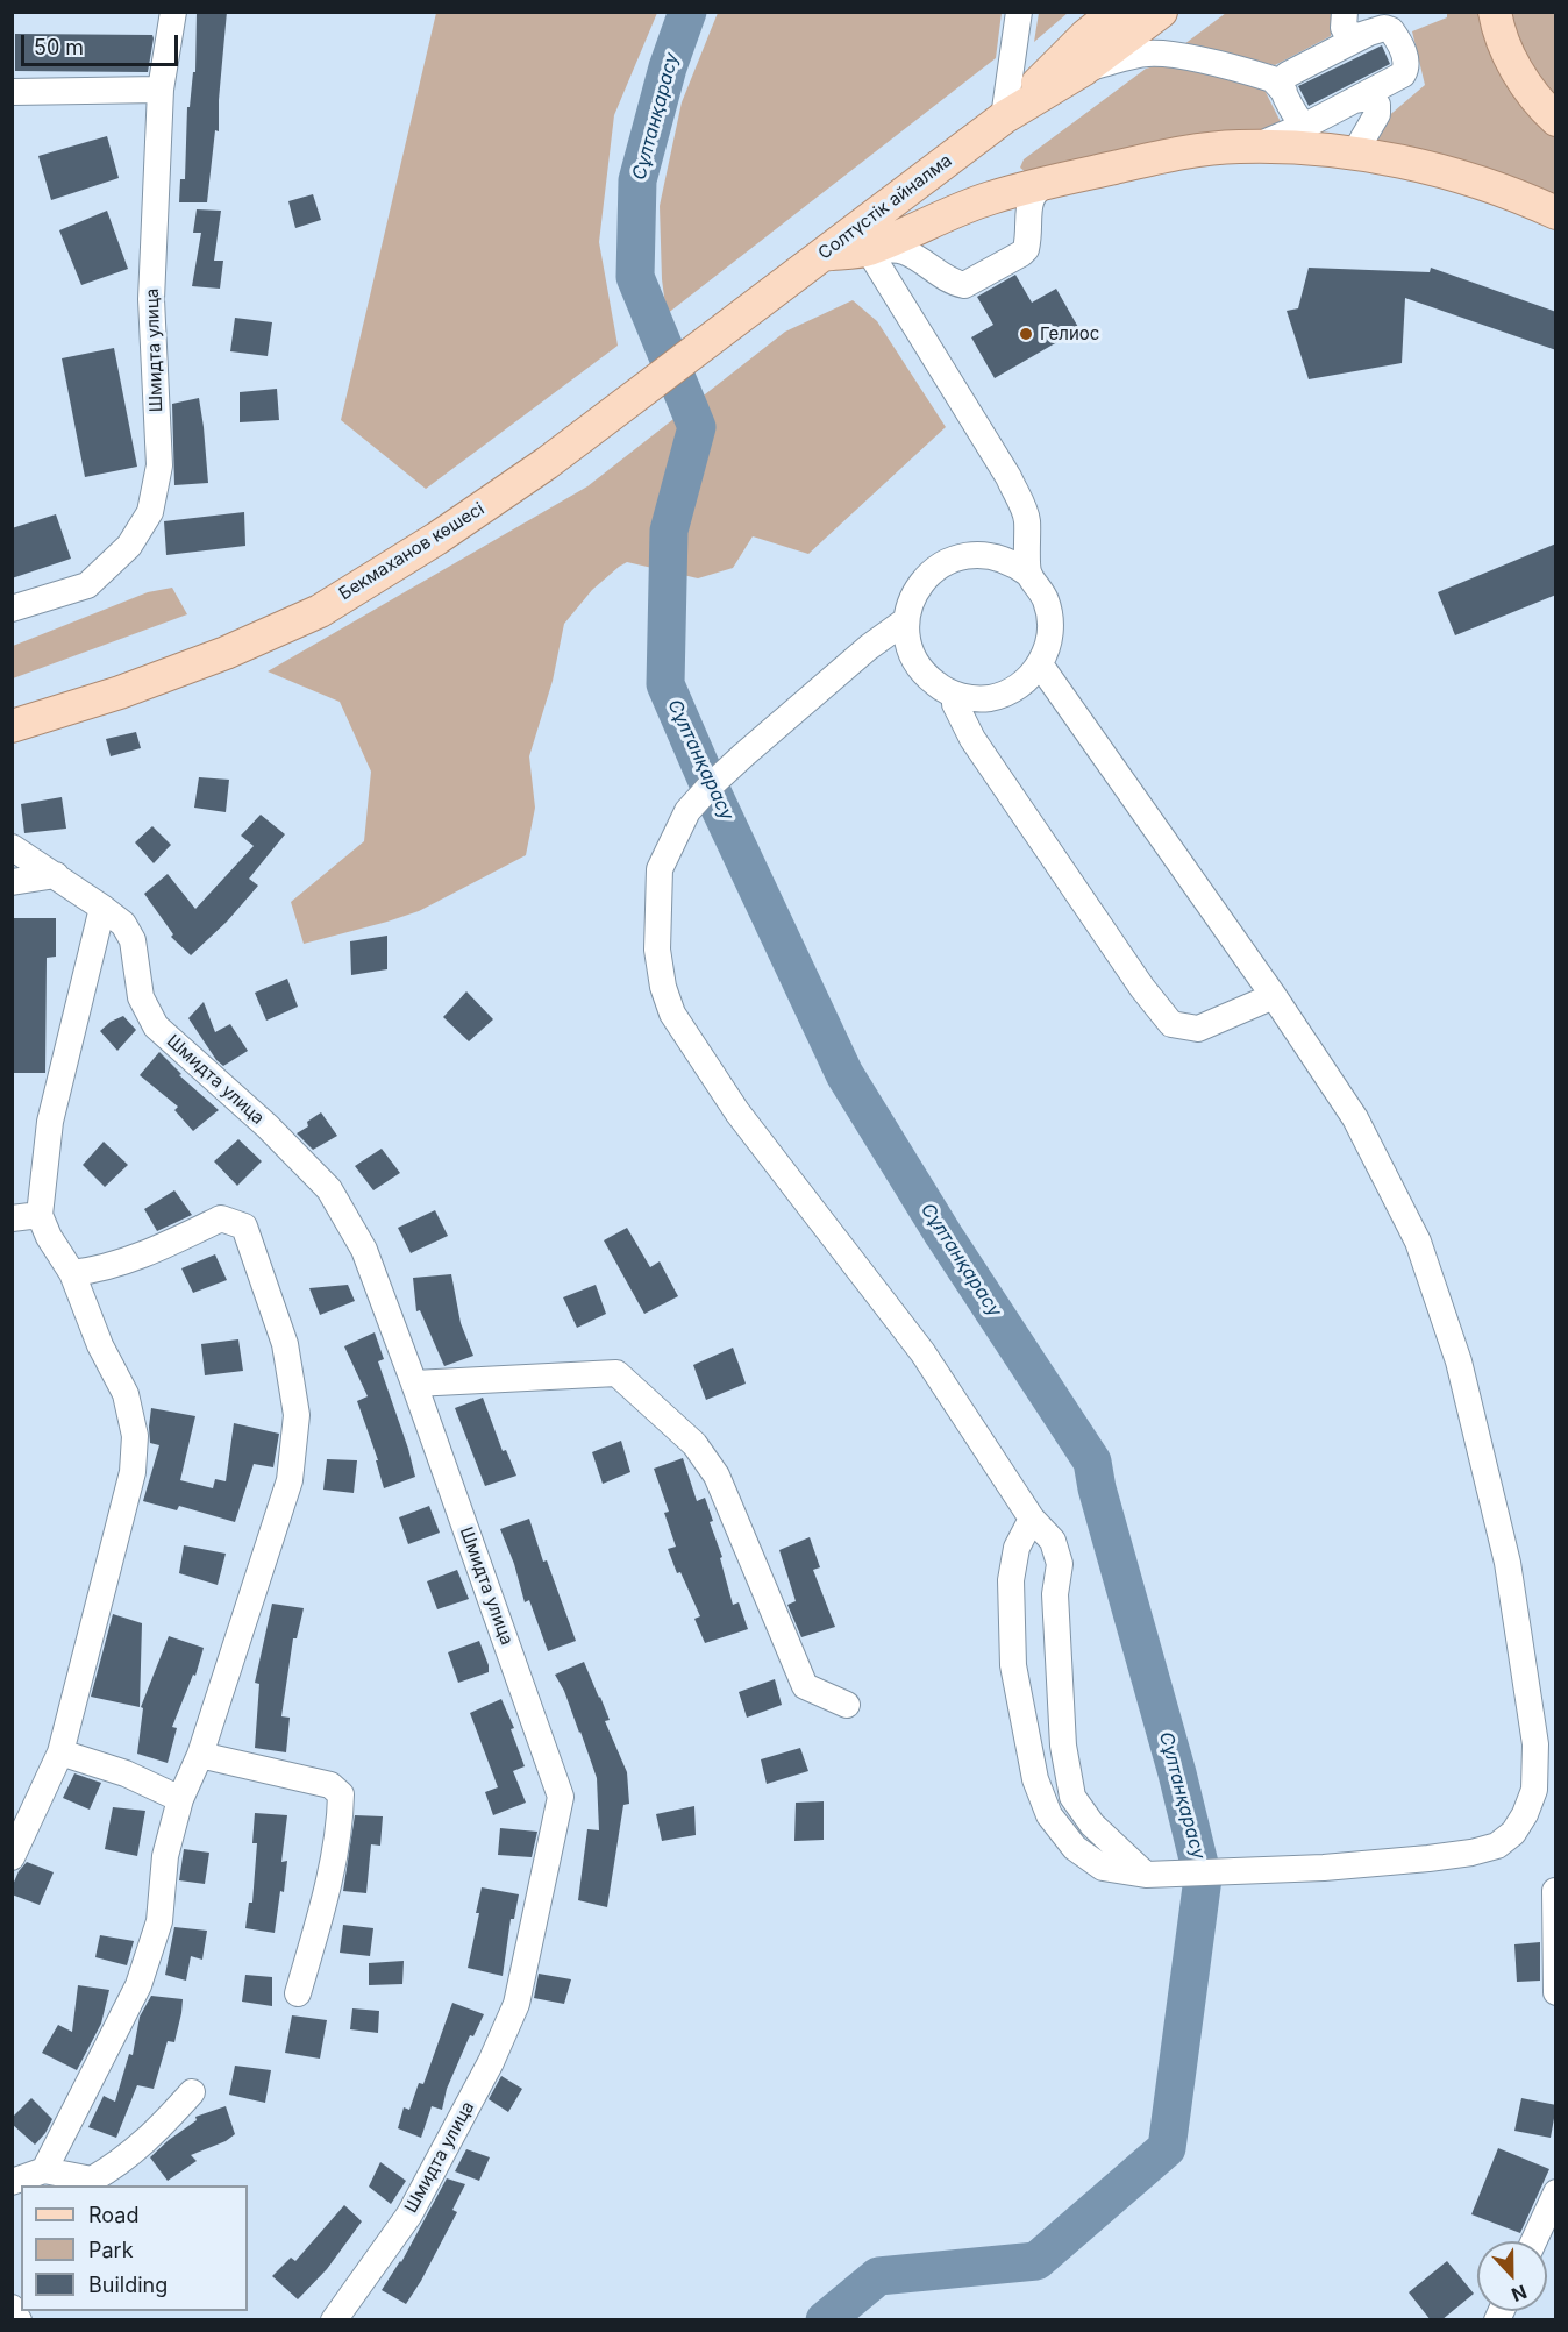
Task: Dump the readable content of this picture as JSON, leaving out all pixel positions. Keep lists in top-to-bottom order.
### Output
{
  "streets": {
    "main road": ["Солтүстік айналма", "Бекмаханов көшесі"],
    "street": ["Шмидта улица"]
  },
  "crossings": [
    ["Солтүстік айналма", "Бекмаханов көшесі"]
  ],
  "water": ["Сұлтанқарасу"],
  "places": ["Гелиос"],
  "legend": ["Road", "Park", "Building"],
  "scale_bar": "50 m",
  "north": "bottom"
}
